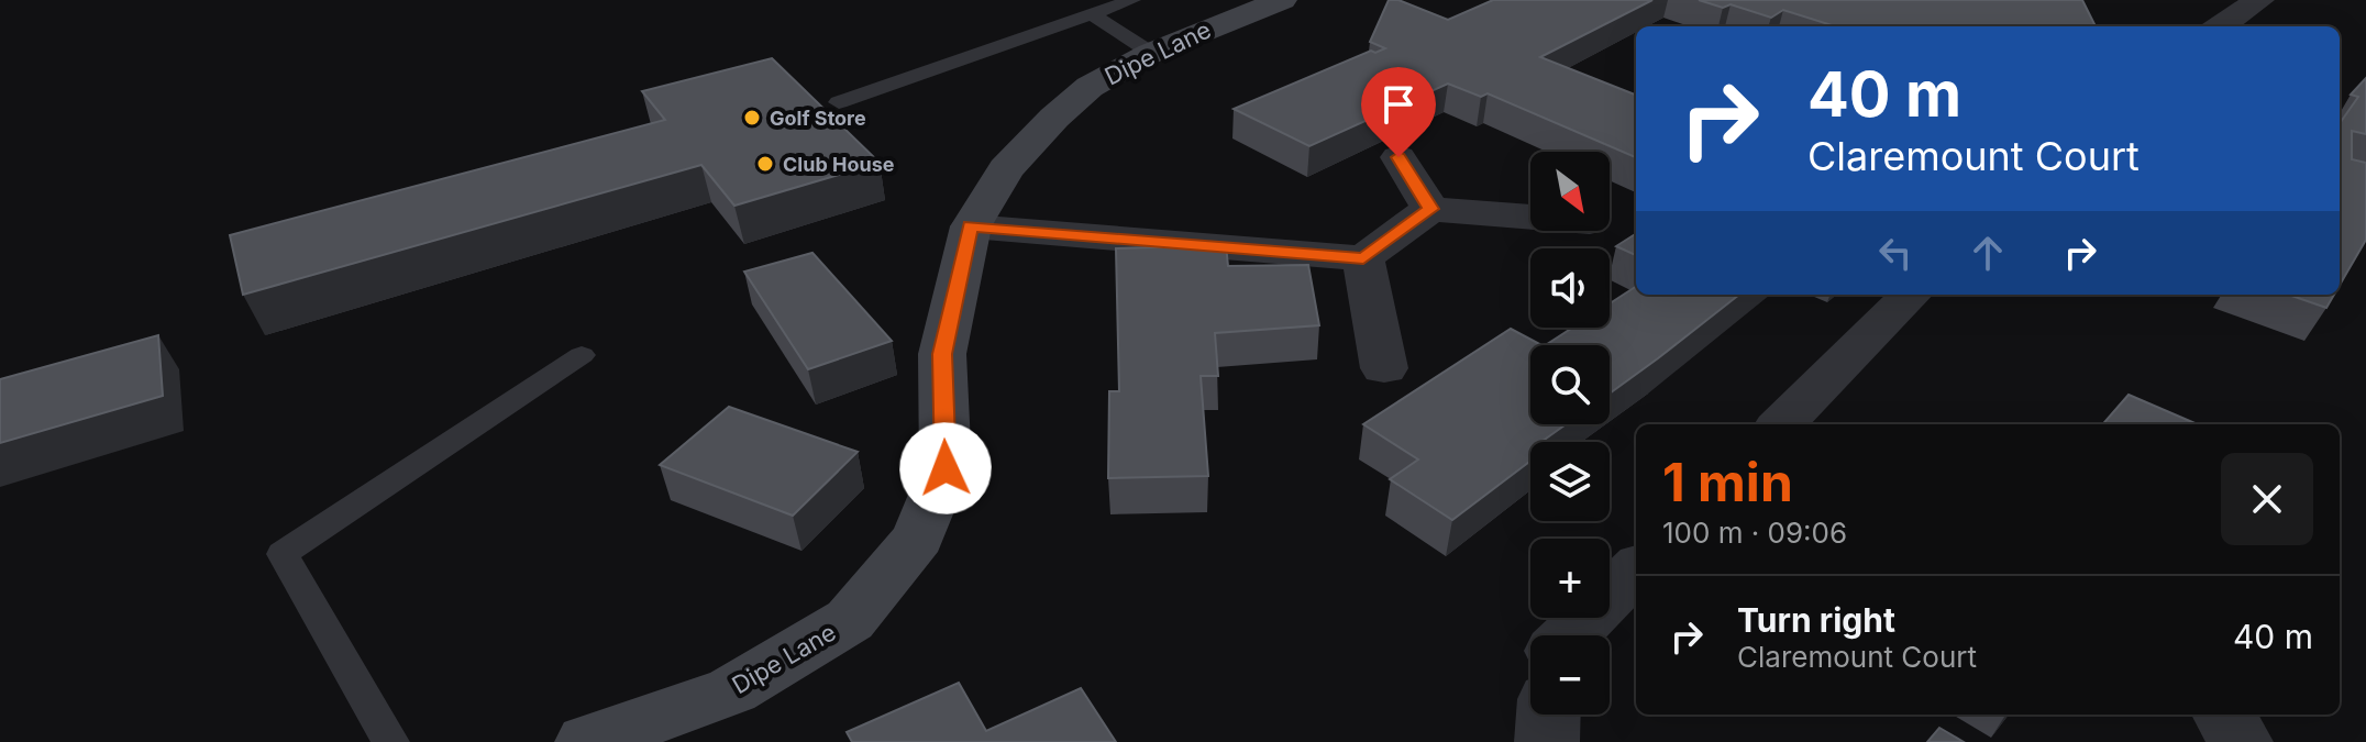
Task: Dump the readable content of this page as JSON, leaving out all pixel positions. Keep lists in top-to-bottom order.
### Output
{
  "streets": {
    "street": ["Dipe Lane"]
  },
  "places": ["Golf Store", "Club House"],
  "north": "bottom right",
  "page": {
    "turn": ["40 m", "Claremount Court"],
    "map_buttons": ["+", "−"],
    "heading": ["1 min", "100 m · 09:06"],
    "list": [
      {
        "name": "Turn right",
        "note": "Claremount Court",
        "value": "40 m"
      }
    ]
  }
}
